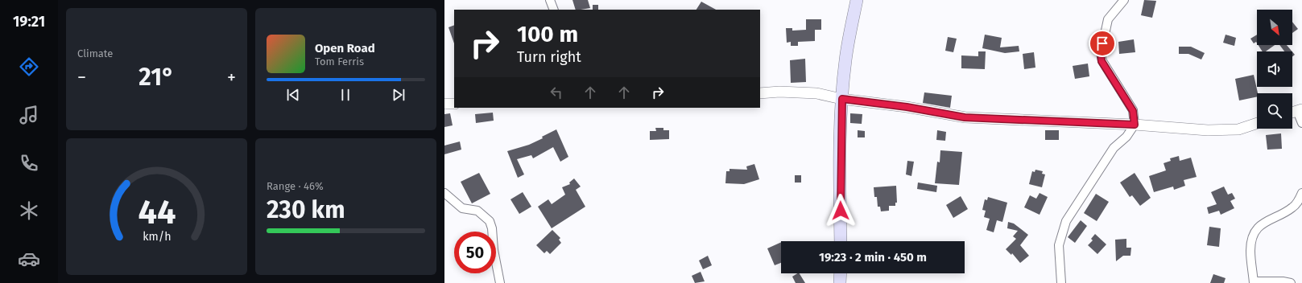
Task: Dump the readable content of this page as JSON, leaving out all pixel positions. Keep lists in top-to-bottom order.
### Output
{
  "north": "bottom right",
  "page": {
    "tabs": "19:21",
    "tile": [
      "Climate",
      ["Range · 46%", "230 km"]
    ],
    "turn": ["100 m", "Turn right"],
    "song": ["Open Road", "Tom Ferris"],
    "heat": ["−", "21°", "+"],
    "limit": "50",
    "trip": "19:23 · 2 min · 450 m",
    "gauge": ["44", "km/h"]
  }
}
